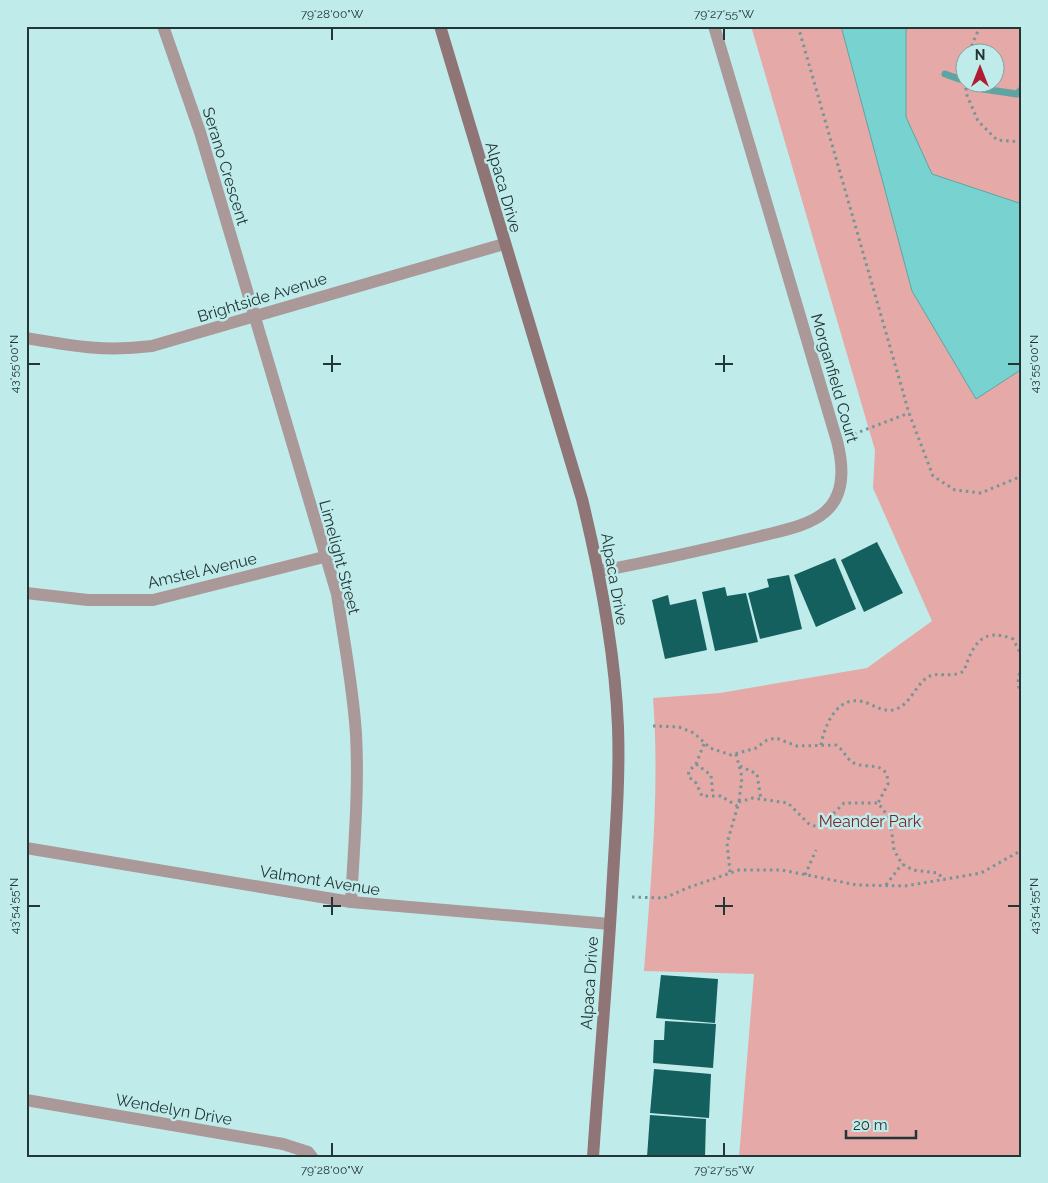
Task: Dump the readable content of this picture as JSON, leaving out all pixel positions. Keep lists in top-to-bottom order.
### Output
{
  "streets": {
    "street": [
      "Serano Crescent",
      "Alpaca Drive",
      "Brightside Avenue",
      "Morganfield Court",
      "Limelight Street",
      "Amstel Avenue",
      "Valmont Avenue",
      "Wendelyn Drive"
    ]
  },
  "crossings": [
    ["Serano Crescent", "Brightside Avenue"],
    ["Serano Crescent", "Limelight Street"],
    ["Alpaca Drive", "Brightside Avenue"],
    ["Alpaca Drive", "Morganfield Court"],
    ["Alpaca Drive", "Valmont Avenue"],
    ["Brightside Avenue", "Limelight Street"],
    ["Limelight Street", "Amstel Avenue"],
    ["Limelight Street", "Valmont Avenue"]
  ],
  "parks": ["Meander Park"],
  "scale_bar": "20 m",
  "north": "top",
  "coordinates": [
    "79°28'00\"W",
    "79°27'55\"W",
    "43°55'00\"N",
    "43°54'55\"N"
  ]
}
